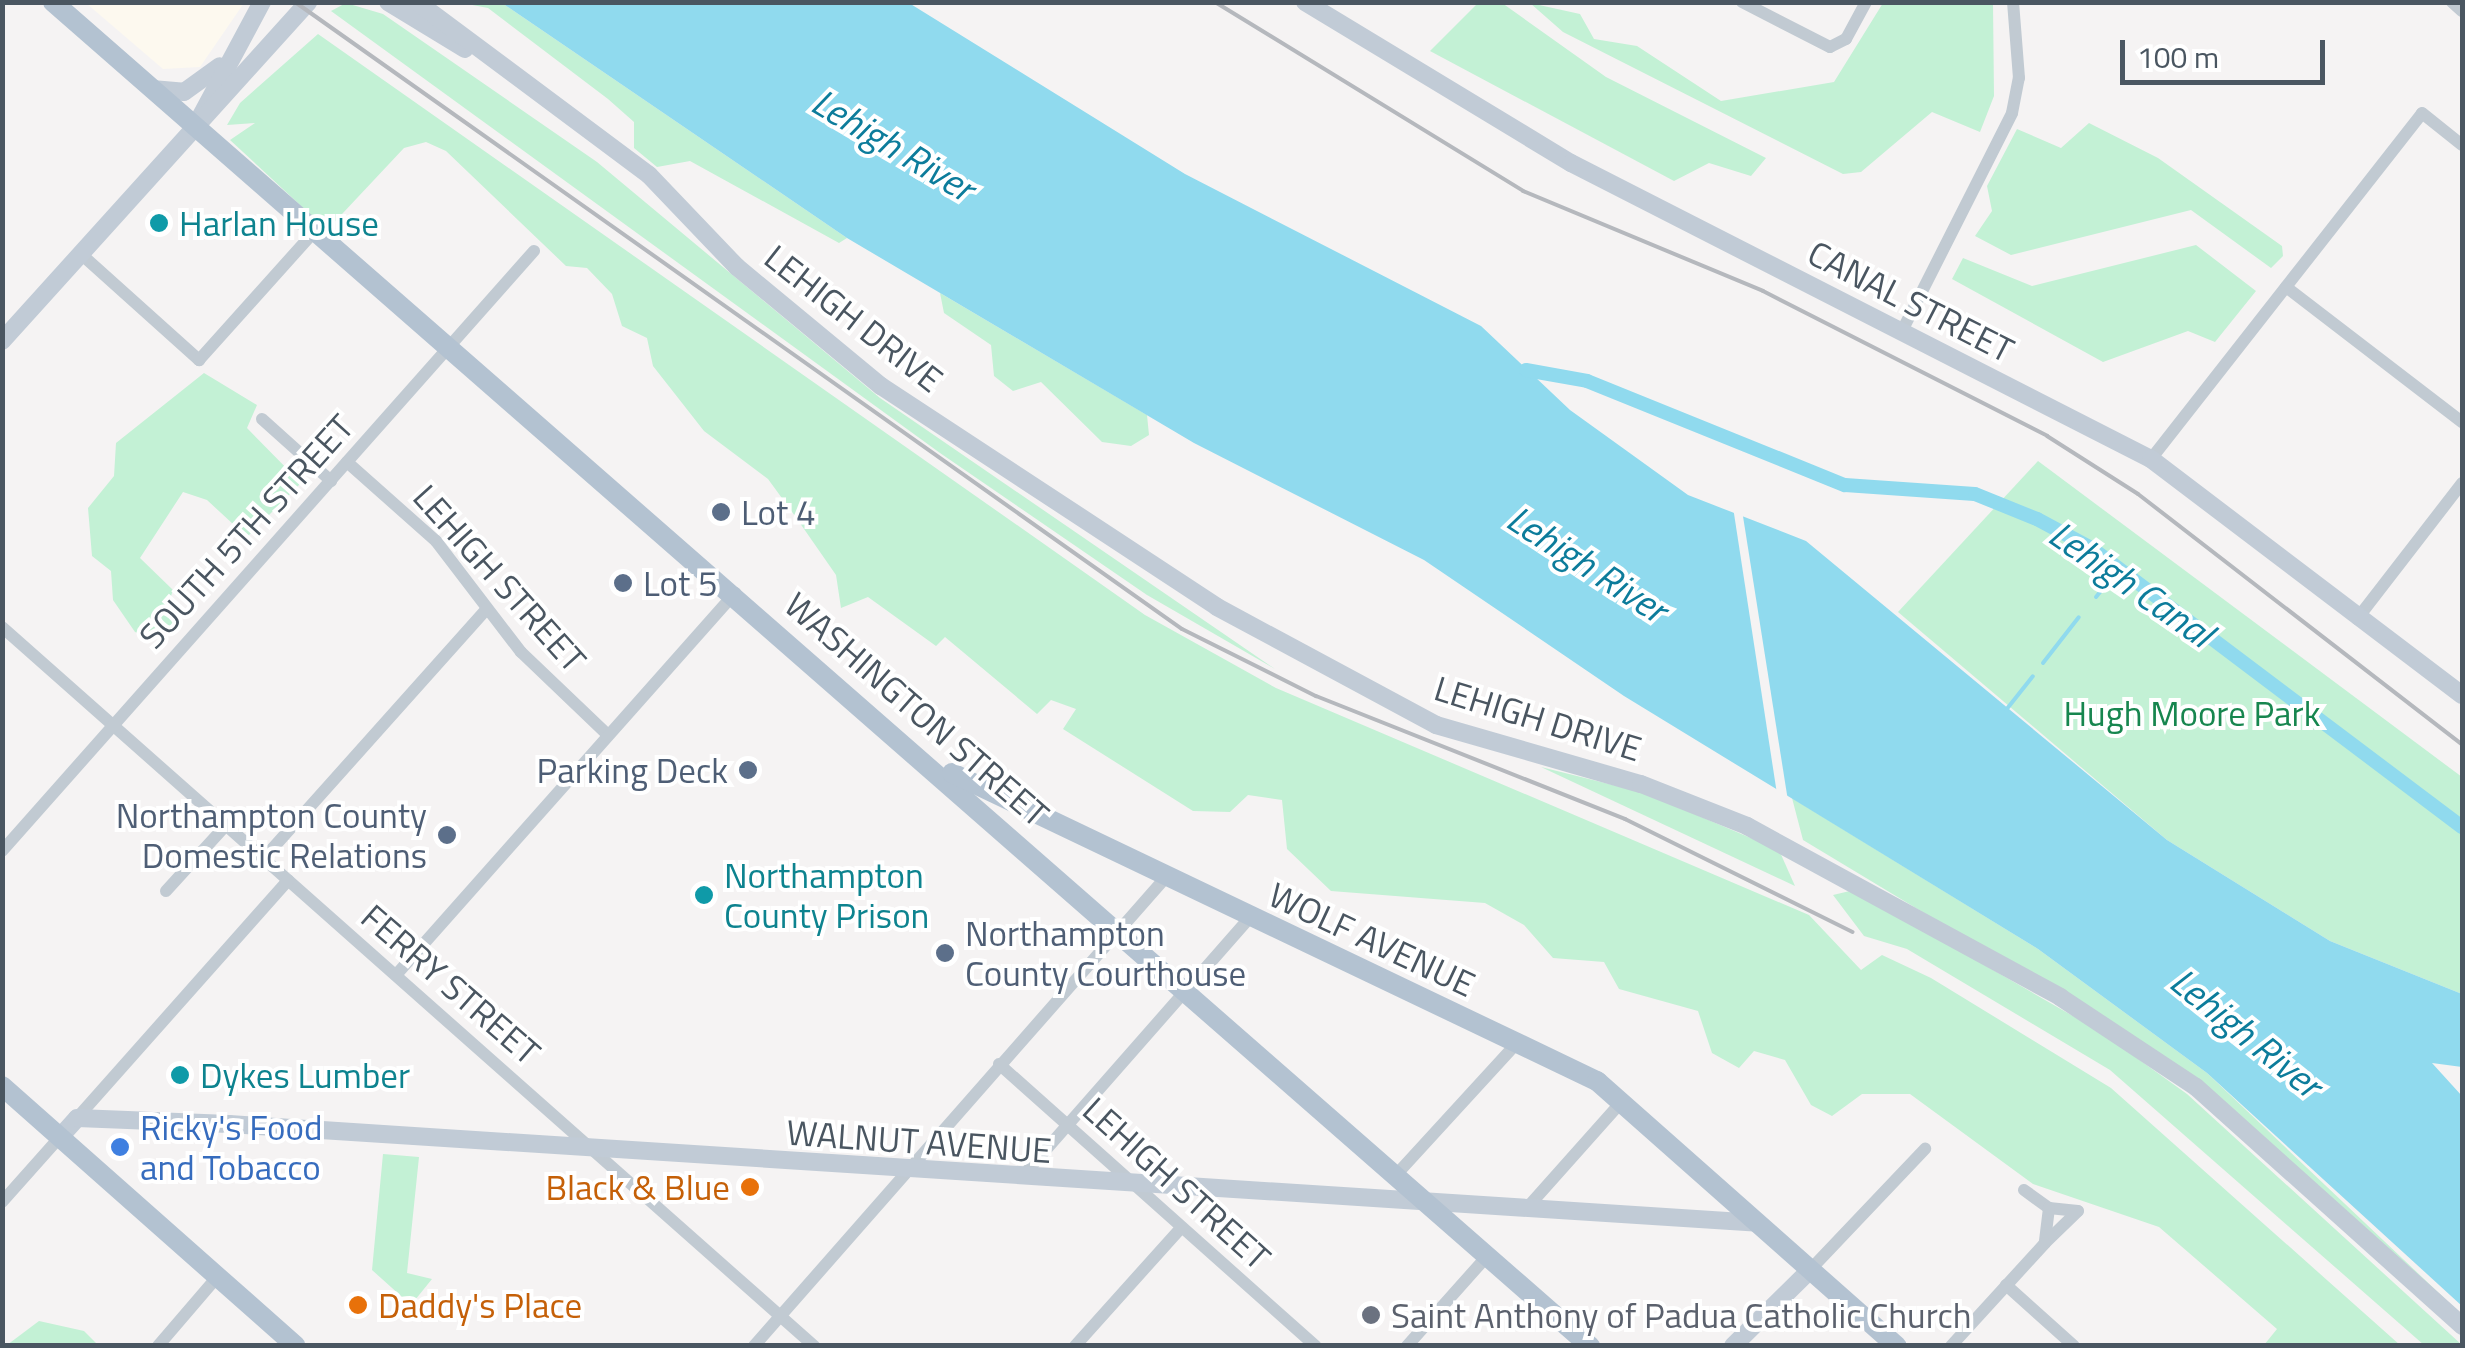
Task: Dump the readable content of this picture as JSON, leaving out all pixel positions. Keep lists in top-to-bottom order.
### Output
{
  "streets": {
    "main road": ["WASHINGTON STREET", "WOLF AVENUE"],
    "street": [
      "CANAL STREET",
      "LEHIGH DRIVE",
      "SOUTH 5TH STREET",
      "LEHIGH STREET",
      "FERRY STREET",
      "WALNUT AVENUE"
    ]
  },
  "crossings": [
    ["SOUTH 5TH STREET", "LEHIGH STREET"],
    ["SOUTH 5TH STREET", "WASHINGTON STREET"],
    ["SOUTH 5TH STREET", "FERRY STREET"],
    ["LEHIGH STREET", "WALNUT AVENUE"],
    ["WASHINGTON STREET", "WOLF AVENUE"],
    ["WASHINGTON STREET", "WALNUT AVENUE"],
    ["WOLF AVENUE", "WALNUT AVENUE"],
    ["FERRY STREET", "WALNUT AVENUE"]
  ],
  "water": ["Lehigh River", "Lehigh Canal"],
  "parks": ["Hugh Moore Park"],
  "places": [
    "Harlan House",
    "Lot 4",
    "Lot 5",
    "Parking Deck",
    "Northampton County Domestic Relations",
    "Northampton County Prison",
    "Northampton County Courthouse",
    "Dykes Lumber",
    "Ricky's Food and Tobacco",
    "Black & Blue",
    "Daddy's Place",
    "Saint Anthony of Padua Catholic Church"
  ],
  "scale_bar": "100 m"
}
